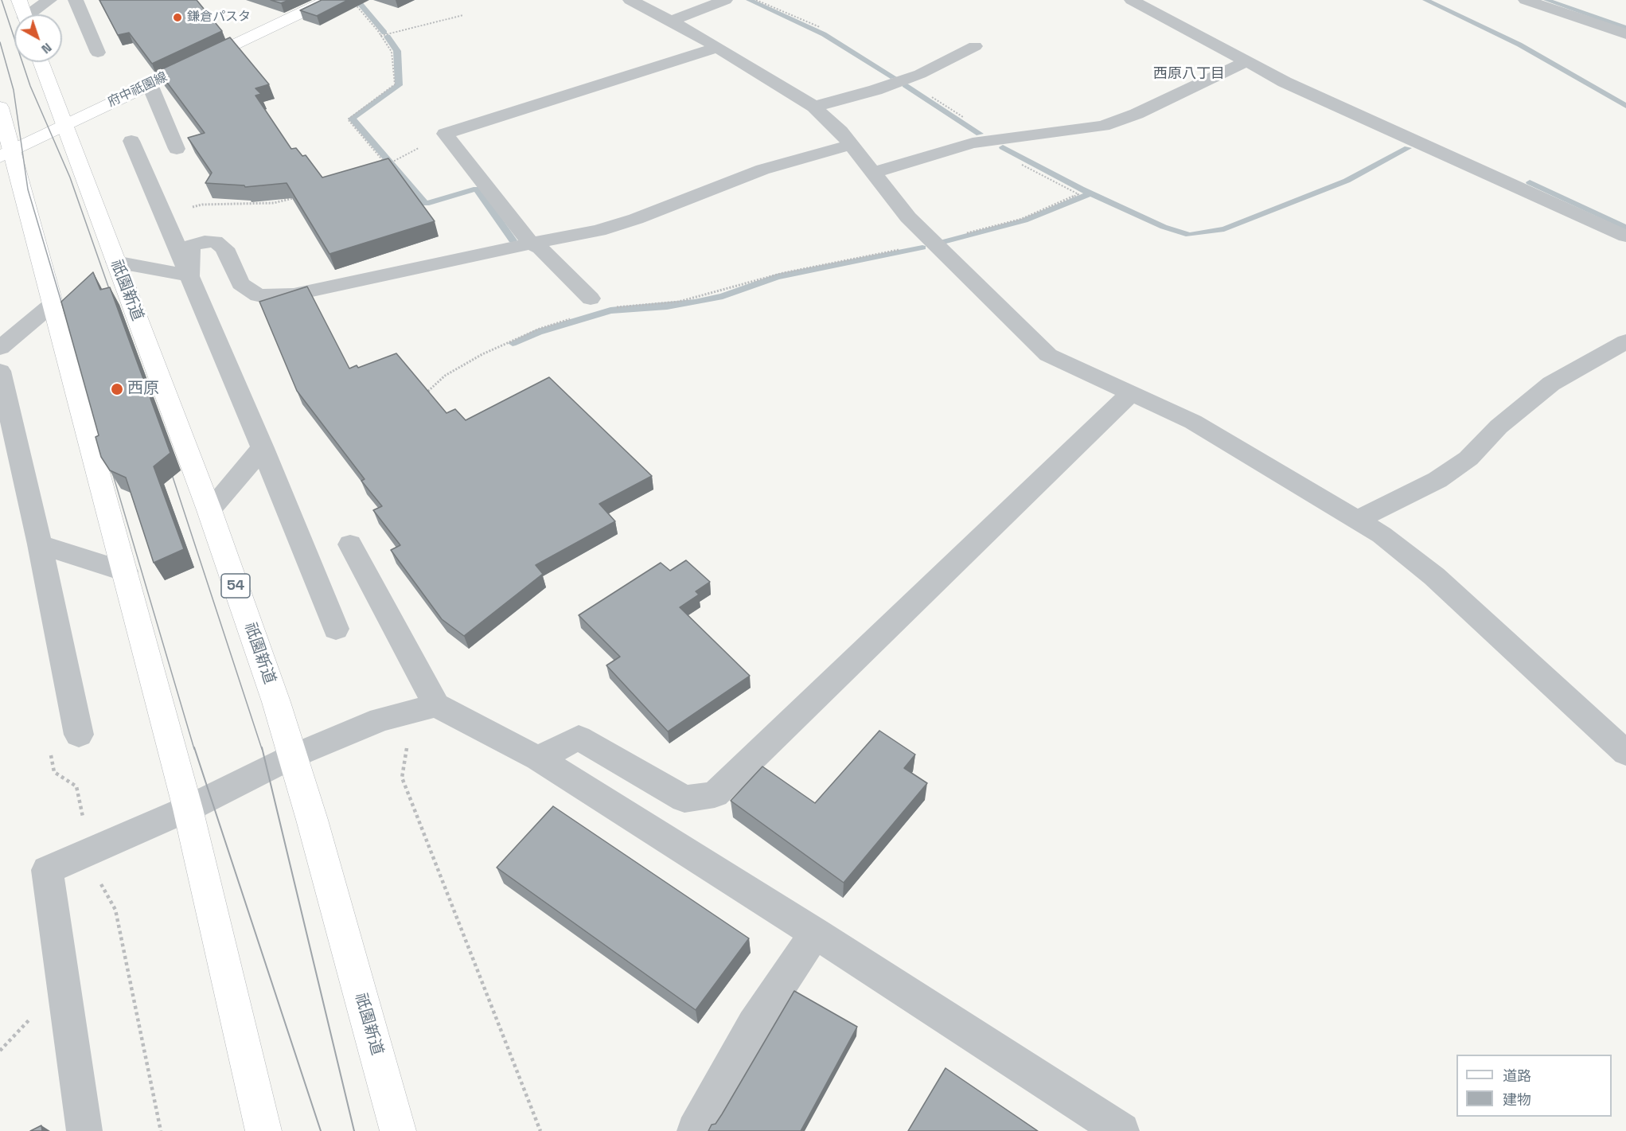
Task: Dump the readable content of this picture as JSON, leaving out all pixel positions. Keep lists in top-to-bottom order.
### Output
{
  "streets": {
    "main road": ["府中祇園線", "祇園新道", "54"]
  },
  "crossings": [
    ["府中祇園線", "祇園新道"]
  ],
  "districts": ["西原八丁目"],
  "places": ["鎌倉パスタ", "西原"],
  "legend": ["道路", "建物"],
  "north": "bottom right"
}
